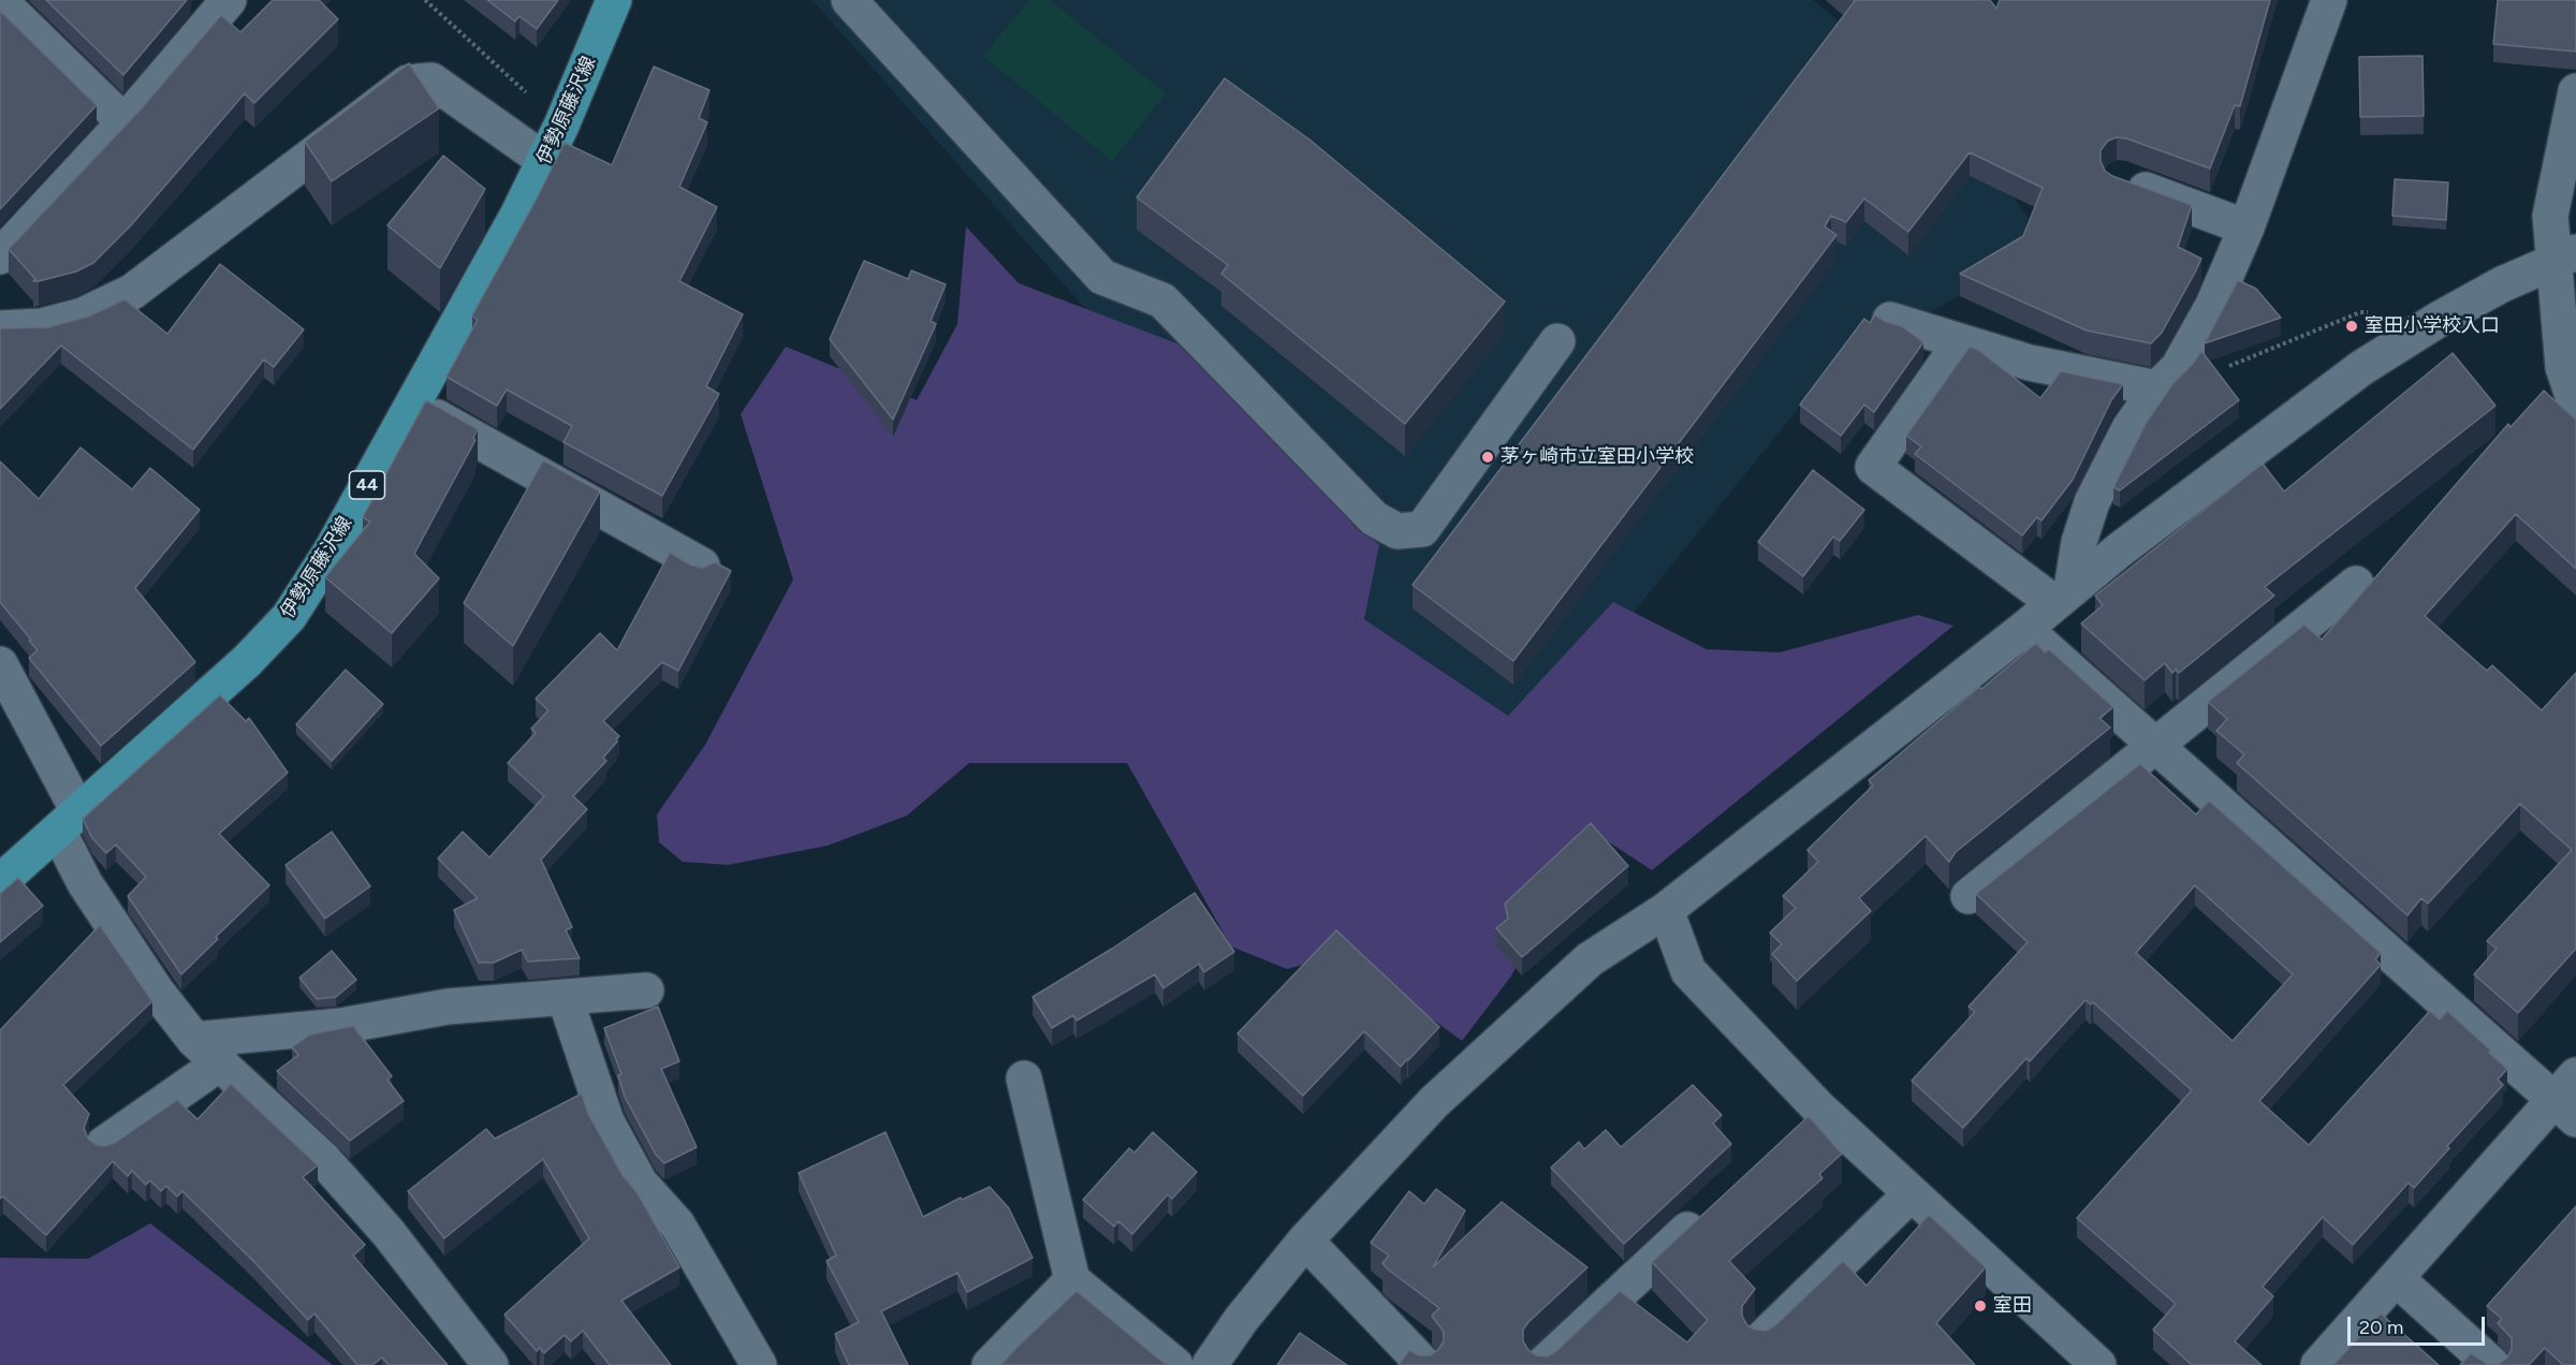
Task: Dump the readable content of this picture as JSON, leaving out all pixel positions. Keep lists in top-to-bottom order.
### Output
{
  "streets": {
    "main road": ["伊勢原藤沢線", "44"]
  },
  "places": ["室田小学校入口", "茅ヶ崎市立室田小学校", "室田"],
  "scale_bar": "20 m"
}
